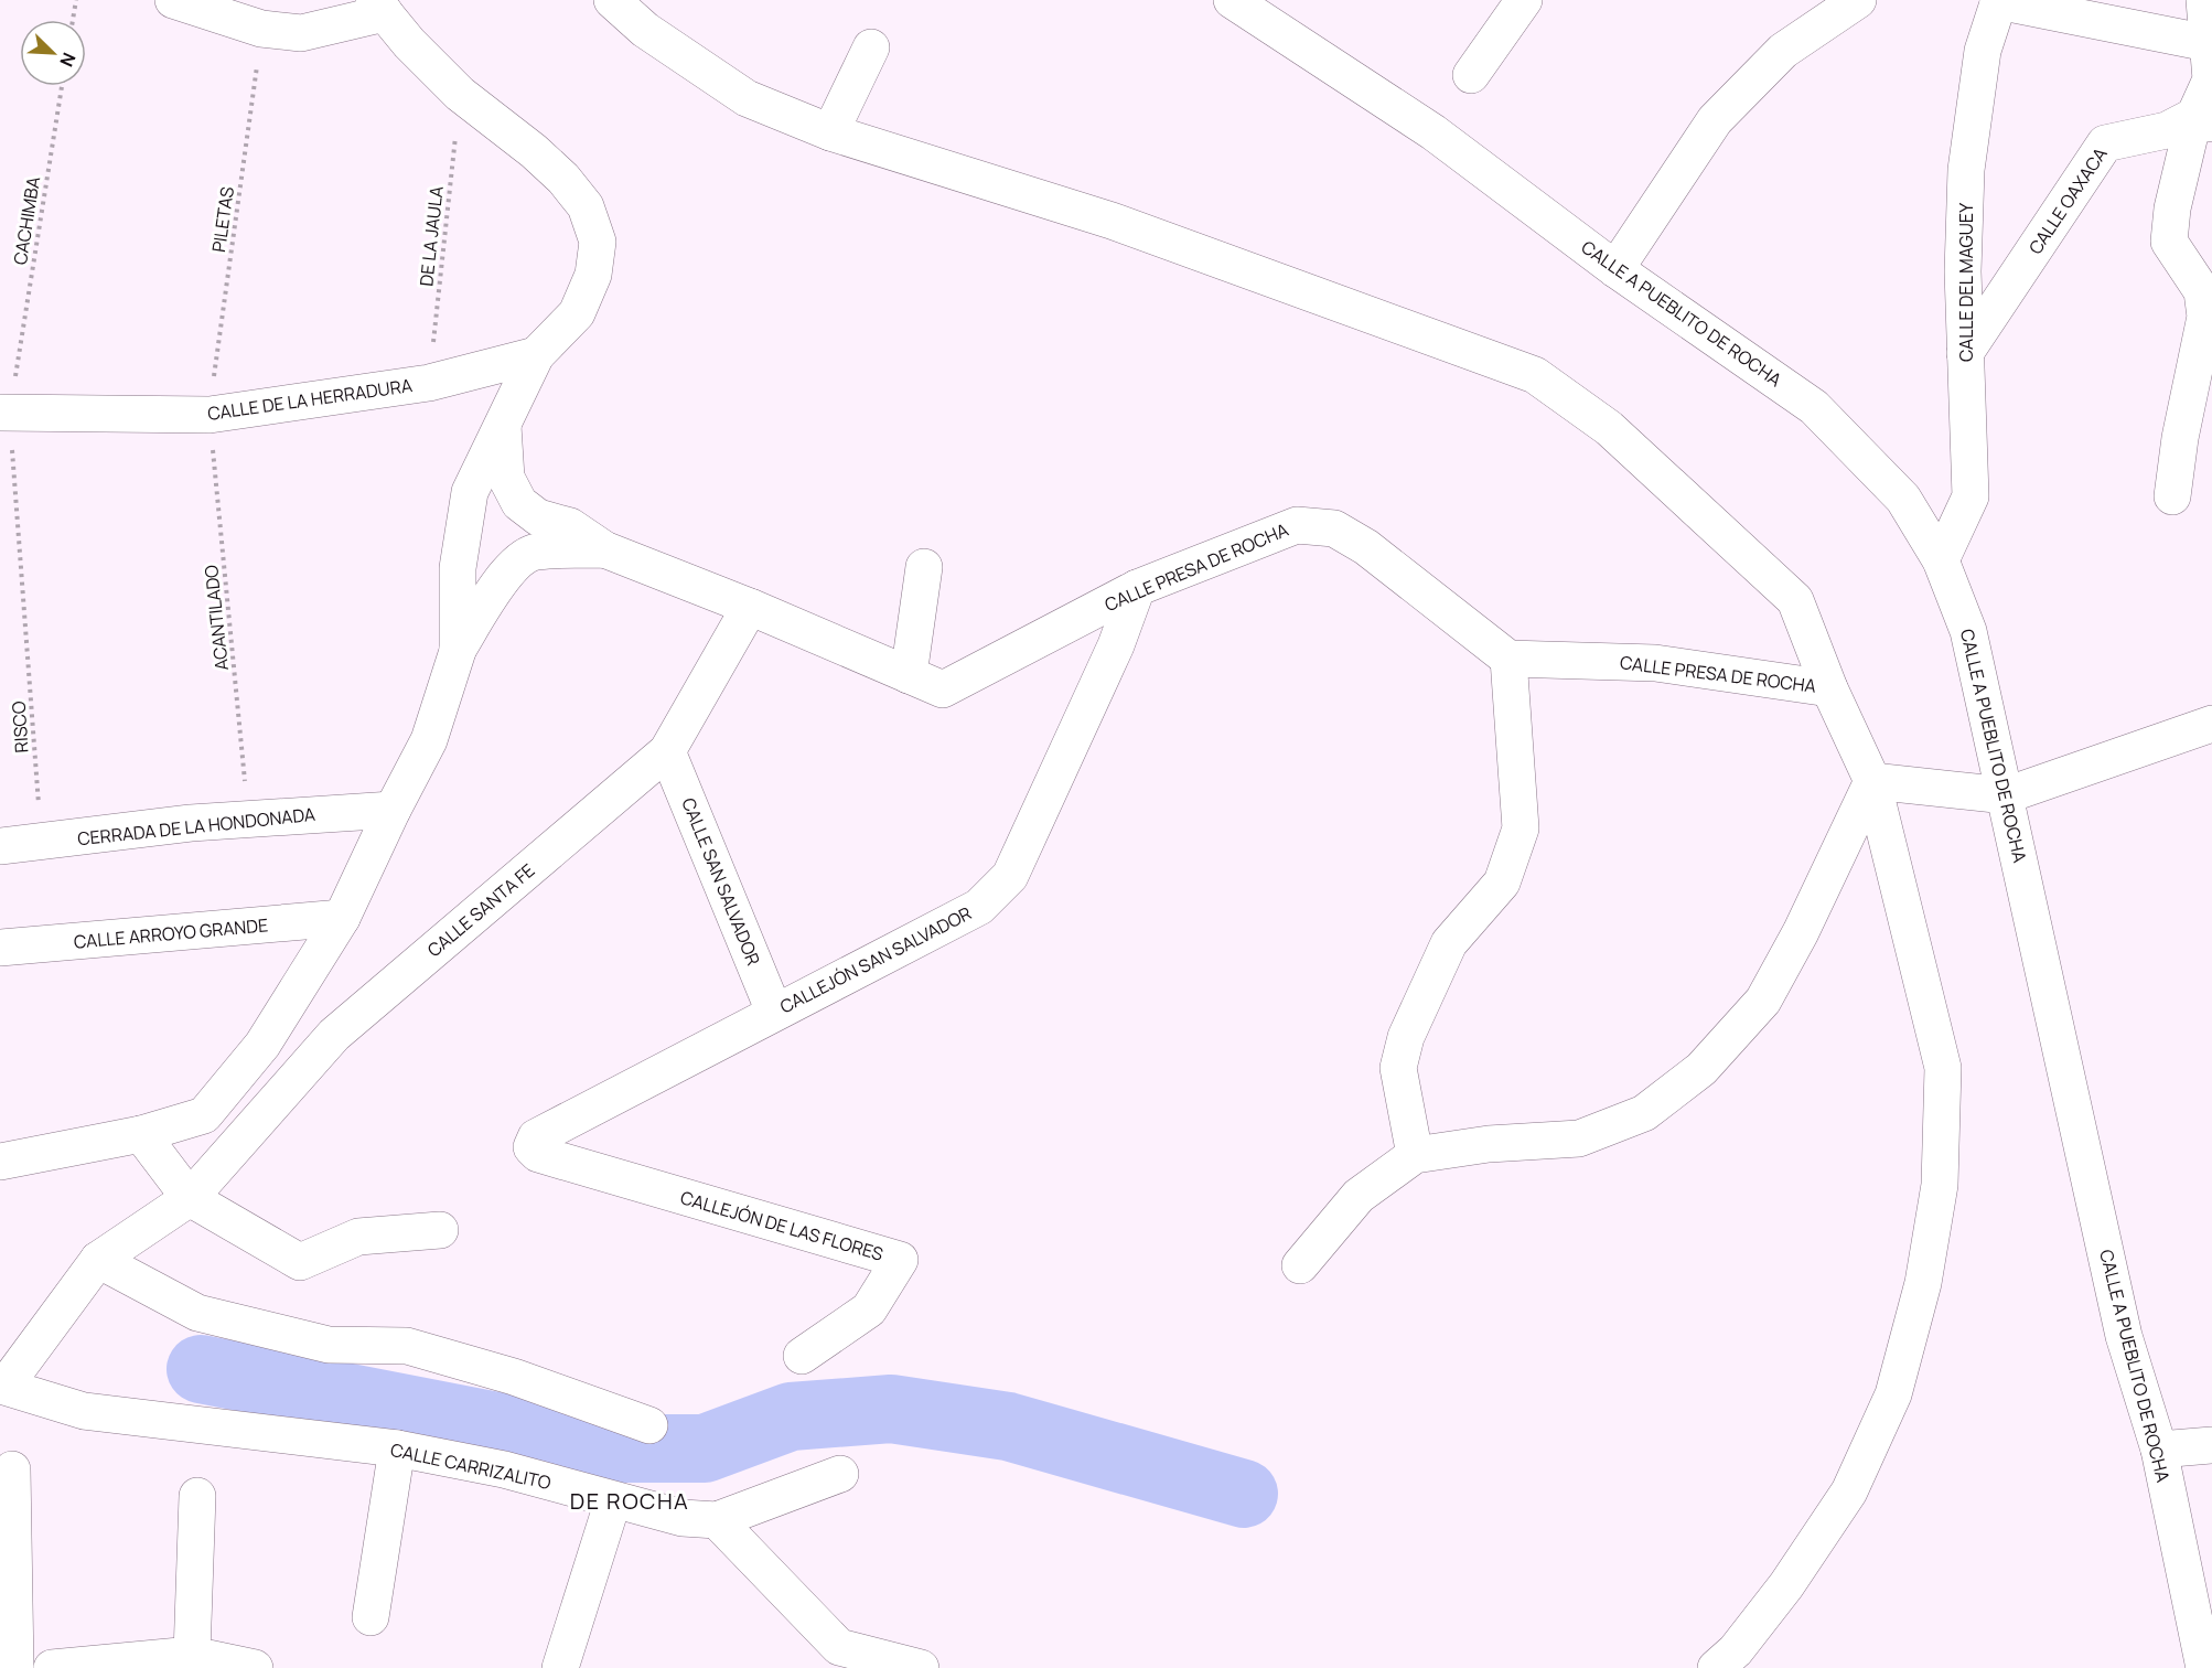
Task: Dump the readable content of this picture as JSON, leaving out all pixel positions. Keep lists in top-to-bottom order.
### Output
{
  "streets": {
    "street": [
      "CALLE OAXACA",
      "CALLE DEL MAGUEY",
      "CALLE A PUEBLITO DE ROCHA",
      "CALLE DE LA HERRADURA",
      "CALLE PRESA DE ROCHA",
      "CERRADA DE LA HONDONADA",
      "CALLE SAN SALVADOR",
      "CALLE SANTA FE",
      "CALLE ARROYO GRANDE",
      "CALLEJÓN SAN SALVADOR",
      "CALLEJÓN DE LAS FLORES",
      "CALLE CARRIZALITO"
    ],
    "path": [
      "PILETAS",
      "CACHIMBA",
      "DE LA JAULA",
      "ACANTILADO",
      "RISCO"
    ]
  },
  "crossings": [
    ["CALLE OAXACA", "CALLE DEL MAGUEY"],
    ["PILETAS", "CALLE DE LA HERRADURA"],
    ["PILETAS", "ACANTILADO"],
    ["CACHIMBA", "CALLE DE LA HERRADURA"],
    ["CACHIMBA", "RISCO"],
    ["DE LA JAULA", "CALLE DE LA HERRADURA"],
    ["CALLE DEL MAGUEY", "CALLE A PUEBLITO DE ROCHA"],
    ["CALLE DE LA HERRADURA", "ACANTILADO"],
    ["CALLE DE LA HERRADURA", "RISCO"],
    ["CALLE PRESA DE ROCHA", "CALLE SANTA FE"],
    ["CALLE PRESA DE ROCHA", "CALLEJÓN SAN SALVADOR"],
    ["ACANTILADO", "CERRADA DE LA HONDONADA"],
    ["RISCO", "CERRADA DE LA HONDONADA"],
    ["CALLE SAN SALVADOR", "CALLE SANTA FE"],
    ["CALLE SAN SALVADOR", "CALLEJÓN SAN SALVADOR"],
    ["CALLE SANTA FE", "CALLE CARRIZALITO"],
    ["CALLEJÓN SAN SALVADOR", "CALLEJÓN DE LAS FLORES"]
  ],
  "districts": ["DE ROCHA"],
  "north": "bottom right"
}
